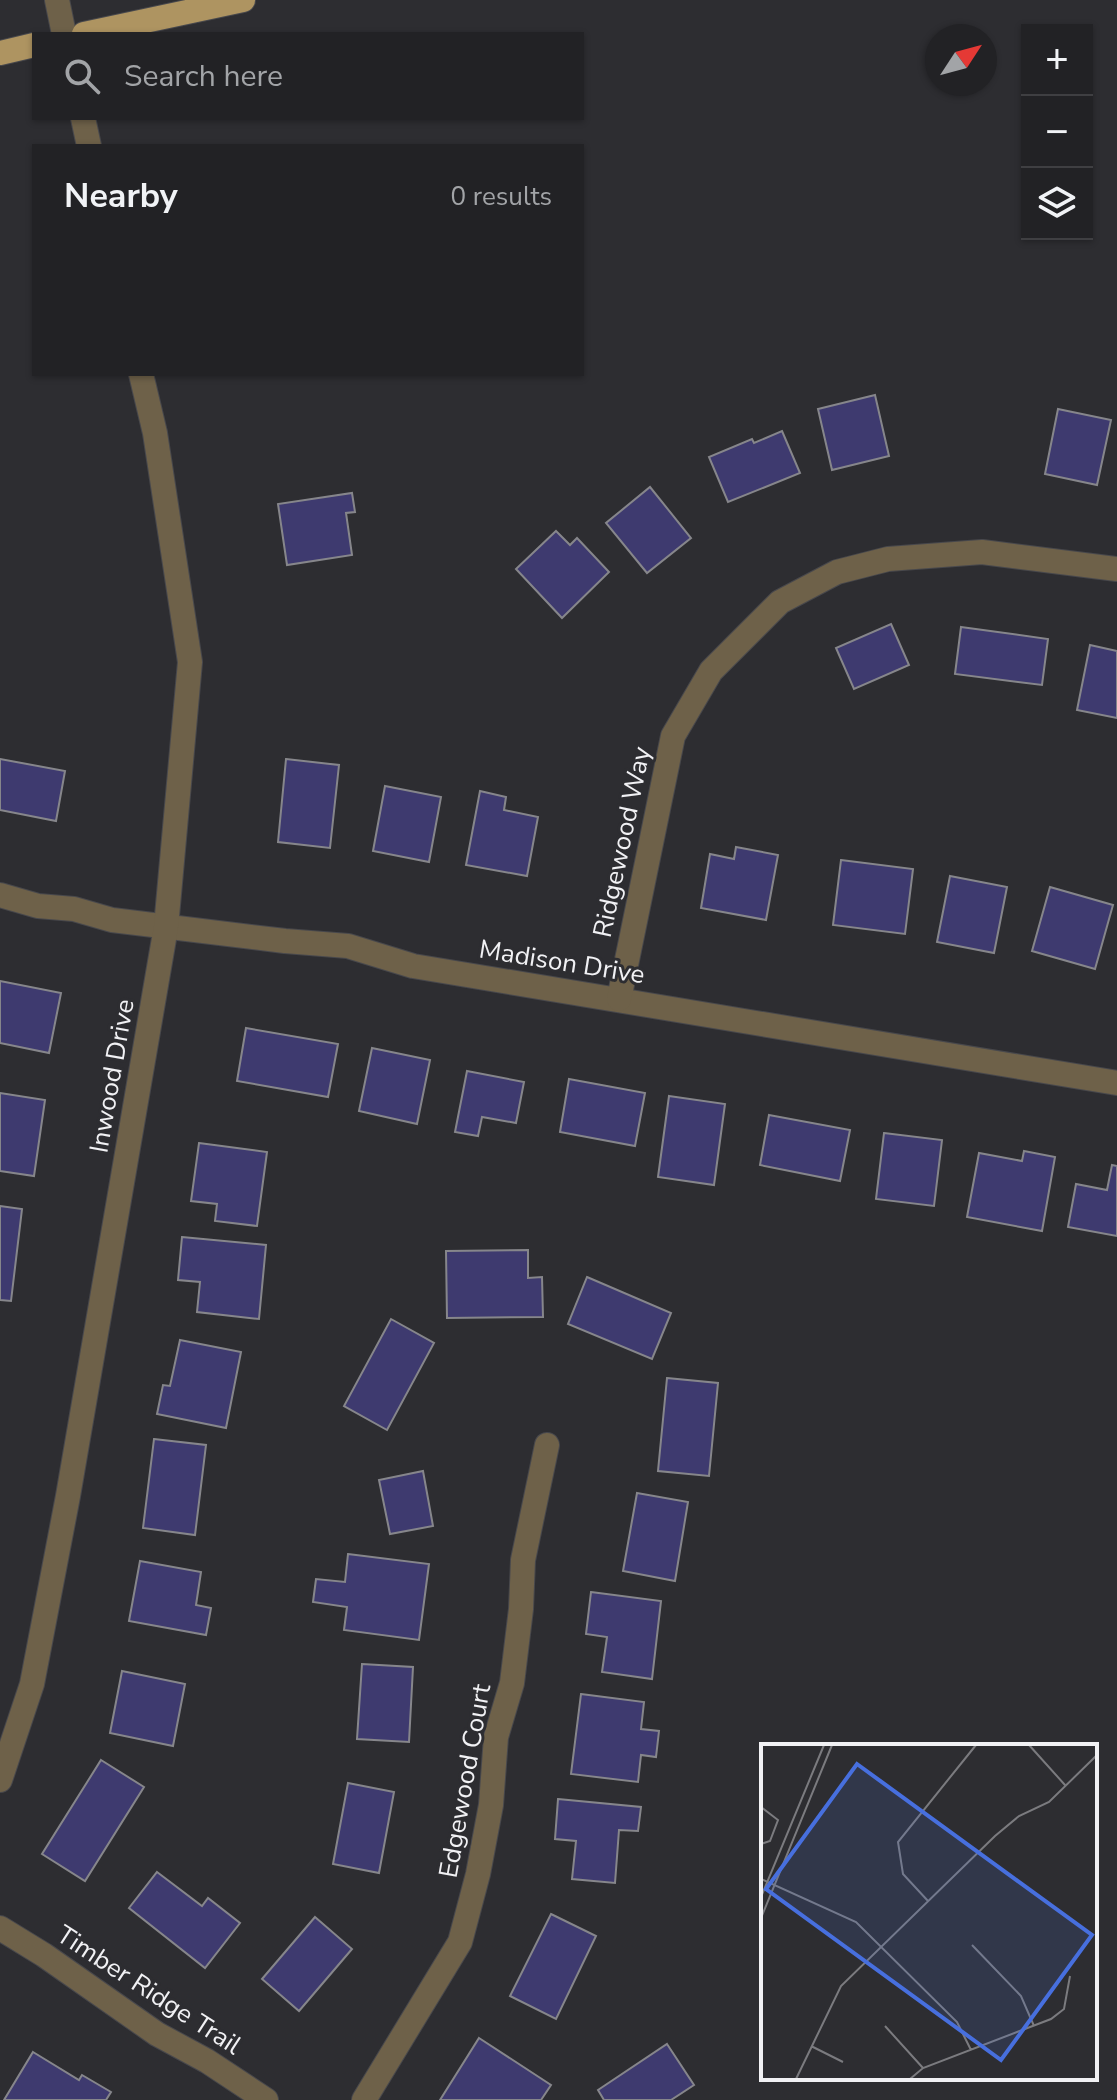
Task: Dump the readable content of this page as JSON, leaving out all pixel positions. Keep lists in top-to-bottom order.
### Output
{
  "streets": {
    "street": [
      "Ridgewood Way",
      "Madison Drive",
      "Inwood Drive",
      "Edgewood Court",
      "Timber Ridge Trail"
    ]
  },
  "crossings": [
    ["Ridgewood Way", "Madison Drive"],
    ["Madison Drive", "Inwood Drive"]
  ],
  "north": "top right",
  "page": {
    "map_buttons": ["+", "−"],
    "search": "Search here",
    "heading": ["Nearby", "0 results"]
  }
}
